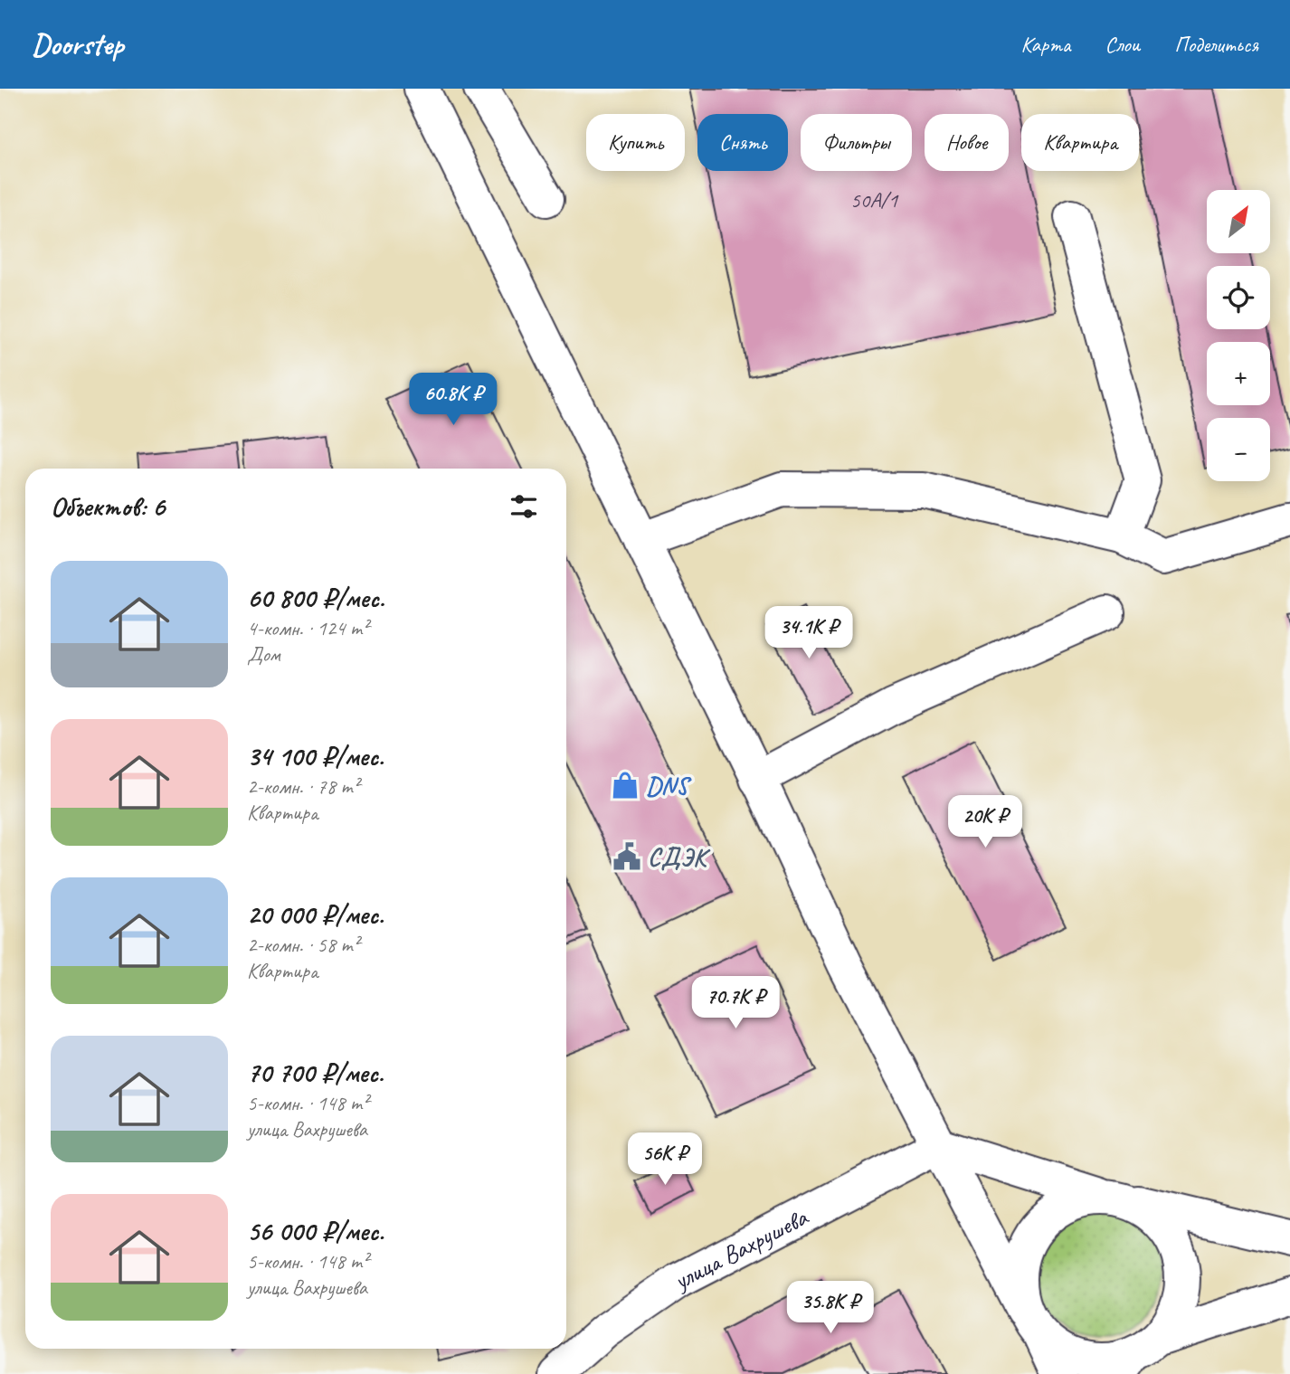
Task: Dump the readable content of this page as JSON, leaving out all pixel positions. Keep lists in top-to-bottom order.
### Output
{
  "streets": {
    "main road": ["улица Вахрушева"]
  },
  "places": {
    "shop": ["DNS"],
    "public building": ["СДЭК"]
  },
  "house_numbers": ["50А/1"],
  "north": "top right",
  "page": {
    "header": "Doorstep",
    "nav": ["Карта", "Слои", "Поделиться"],
    "chip": [
      "Купить",
      "Снять",
      "Фильтры",
      "Новое",
      "Квартира"
    ],
    "map_buttons": ["+", "−"],
    "price": [
      "60.8K ₽",
      "34.1K ₽",
      "20K ₽",
      "70.7K ₽",
      "56K ₽",
      "35.8K ₽"
    ],
    "heading": "Объектов: 6",
    "list": [
      {
        "name": "60 800 ₽/мес.",
        "note": "4-комн. · 124 m² · Дом"
      },
      {
        "name": "34 100 ₽/мес.",
        "note": "2-комн. · 78 m² · Квартира"
      },
      {
        "name": "20 000 ₽/мес.",
        "note": "2-комн. · 58 m² · Квартира"
      },
      {
        "name": "70 700 ₽/мес.",
        "note": "5-комн. · 148 m² · улица Вахрушева"
      },
      {
        "name": "56 000 ₽/мес.",
        "note": "5-комн. · 148 m² · улица Вахрушева"
      }
    ]
  }
}
